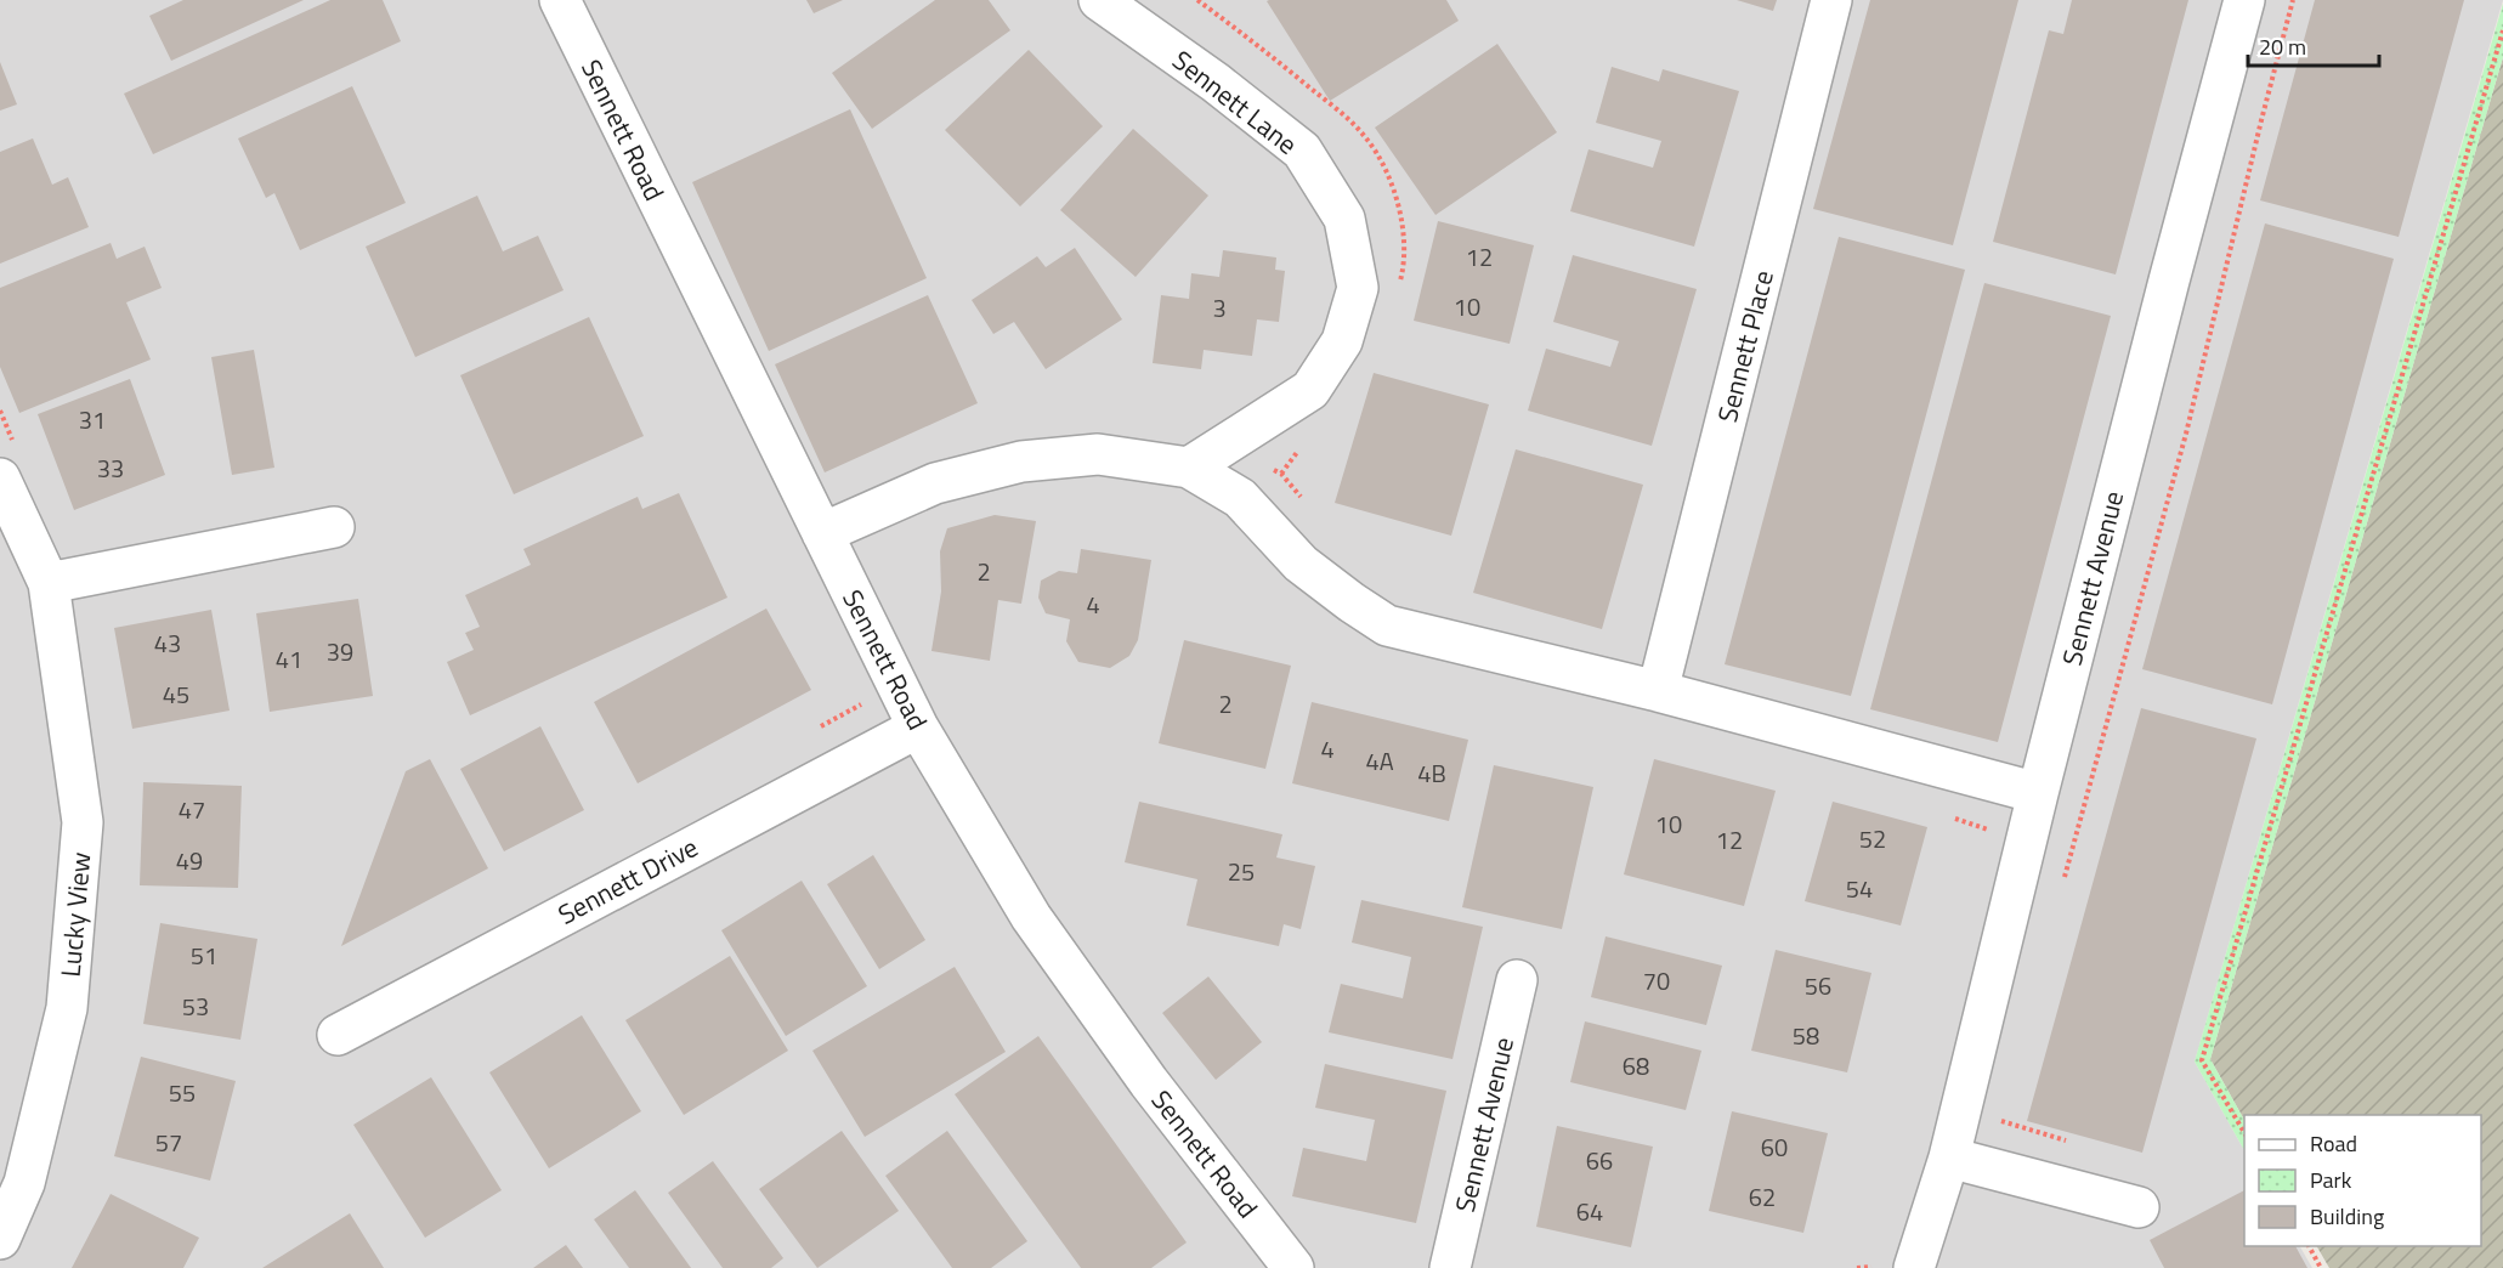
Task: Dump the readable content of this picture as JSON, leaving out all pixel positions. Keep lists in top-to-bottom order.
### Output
{
  "streets": {
    "street": [
      "Sennett Lane",
      "Sennett Road",
      "Sennett Place",
      "Sennett Avenue",
      "Sennett Drive",
      "Lucky View"
    ]
  },
  "crossings": [
    ["Sennett Road", "Sennett Drive"]
  ],
  "house_numbers": [
    "12",
    "10",
    "3",
    "31",
    "33",
    "2",
    "4",
    "43",
    "39",
    "41",
    "45",
    "2",
    "4",
    "4A",
    "4B",
    "47",
    "10",
    "52",
    "12",
    "49",
    "25",
    "54",
    "51",
    "70",
    "56",
    "53",
    "58",
    "68",
    "55",
    "57",
    "60",
    "66",
    "62",
    "64"
  ],
  "legend": ["Road", "Park", "Building"],
  "scale_bar": "20 m"
}
